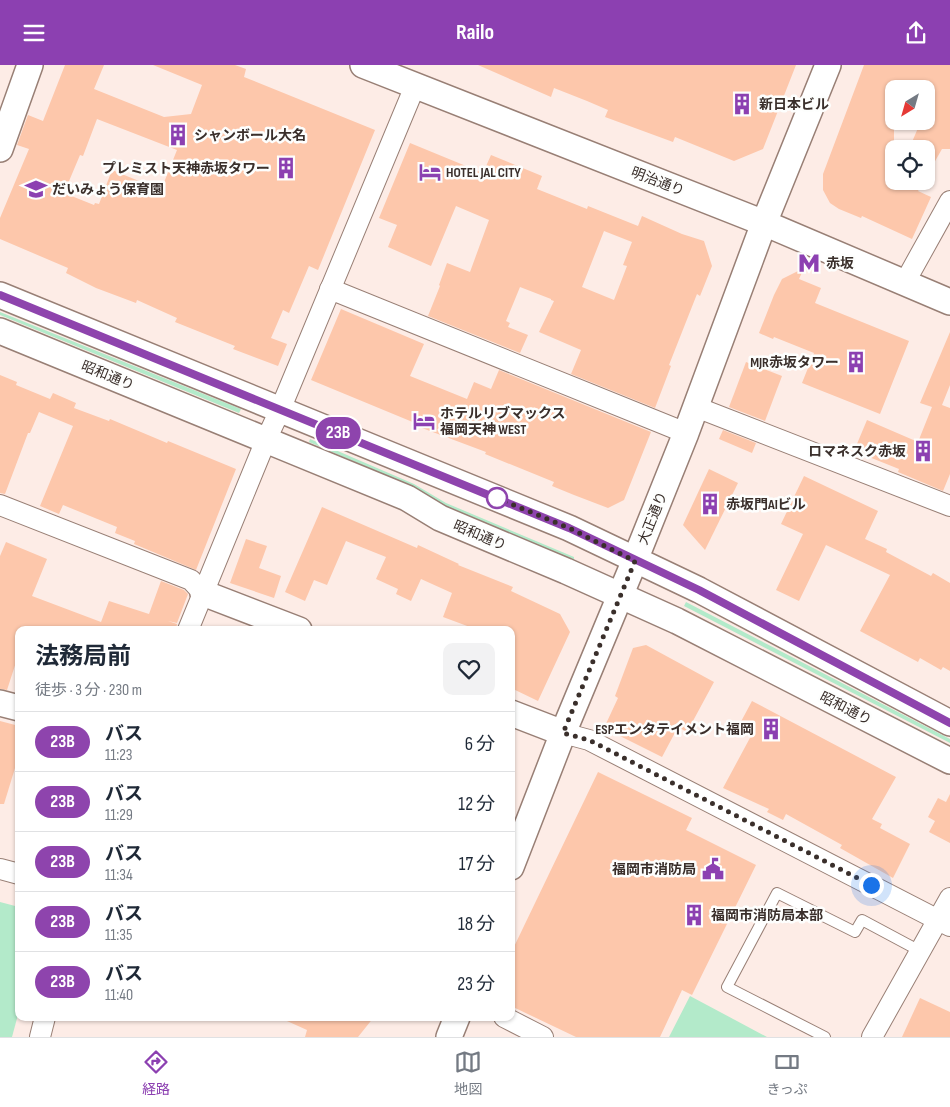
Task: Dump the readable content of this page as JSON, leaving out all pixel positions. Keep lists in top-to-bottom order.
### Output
{
  "streets": {
    "street": ["明治通り", "昭和通り", "大正通り"]
  },
  "crossings": [
    ["明治通り", "大正通り"],
    ["昭和通り", "大正通り"]
  ],
  "places": {
    "building": [
      "新日本ビル",
      "シャンボール大名",
      "プレミスト天神赤坂タワー",
      "MJR赤坂タワー",
      "ロマネスク赤坂",
      "赤坂門AIビル",
      "ESPエンタテイメント福岡",
      "福岡市消防局本部"
    ],
    "hotel": ["HOTEL JAL CITY", "ホテルリブマックス 福岡天神 WEST"],
    "school or university": ["だいみょう保育園"],
    "metro station": ["赤坂"],
    "public building": ["福岡市消防局"]
  },
  "lines": ["bus line 23B"],
  "north": "bottom left",
  "page": {
    "header": "Railo",
    "on_map": "23B",
    "heading": ["法務局前", "徒歩 · 3 分 · 230 m"],
    "list": [
      {
        "mark": "23B",
        "name": "バス",
        "note": "11:23",
        "value": "6 分"
      },
      {
        "mark": "23B",
        "name": "バス",
        "note": "11:29",
        "value": "12 分"
      },
      {
        "mark": "23B",
        "name": "バス",
        "note": "11:34",
        "value": "17 分"
      },
      {
        "mark": "23B",
        "name": "バス",
        "note": "11:35",
        "value": "18 分"
      },
      {
        "mark": "23B",
        "name": "バス",
        "note": "11:40",
        "value": "23 分"
      }
    ],
    "tabs": ["経路", "地図", "きっぷ"]
  }
}
